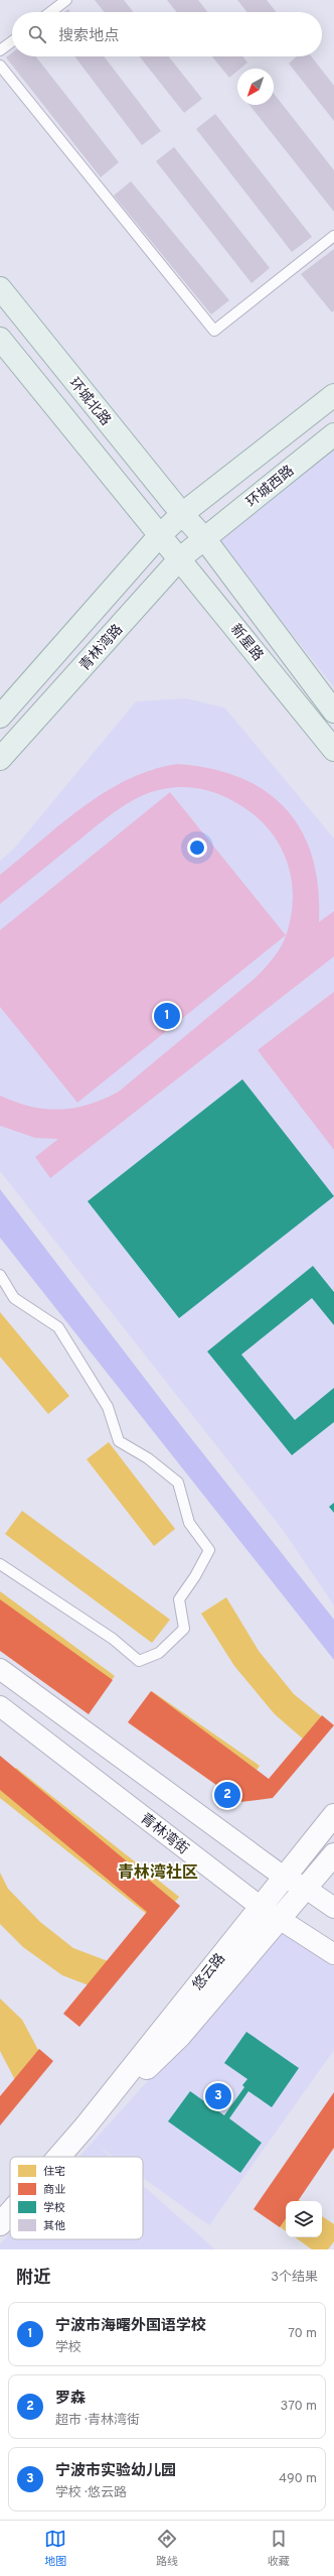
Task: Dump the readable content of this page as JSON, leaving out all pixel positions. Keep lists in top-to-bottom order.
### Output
{
  "streets": {
    "main road": [
      "环城北路",
      "环城西路",
      "新星路",
      "青林湾路"
    ],
    "street": ["青林湾街", "悠云路"]
  },
  "crossings": [
    ["环城北路", "新星路"],
    ["环城北路", "青林湾路"],
    ["环城西路", "新星路"],
    ["环城西路", "青林湾路"],
    ["新星路", "青林湾路"],
    ["青林湾街", "悠云路"]
  ],
  "districts": ["青林湾社区"],
  "legend": [
    "住宅",
    "商业",
    "学校",
    "其他"
  ],
  "north": "bottom left",
  "page": {
    "search": "搜索地点",
    "pins": ["1", "2", "3"],
    "heading": ["附近", "3个结果"],
    "list": [
      {
        "mark": "1",
        "name": "宁波市海曙外国语学校",
        "note": "学校",
        "value": "70 m"
      },
      {
        "mark": "2",
        "name": "罗森",
        "note": "超市 · 青林湾街",
        "value": "370 m"
      },
      {
        "mark": "3",
        "name": "宁波市实验幼儿园",
        "note": "学校 · 悠云路",
        "value": "490 m"
      }
    ],
    "nav": ["地图", "路线", "收藏"]
  }
}
